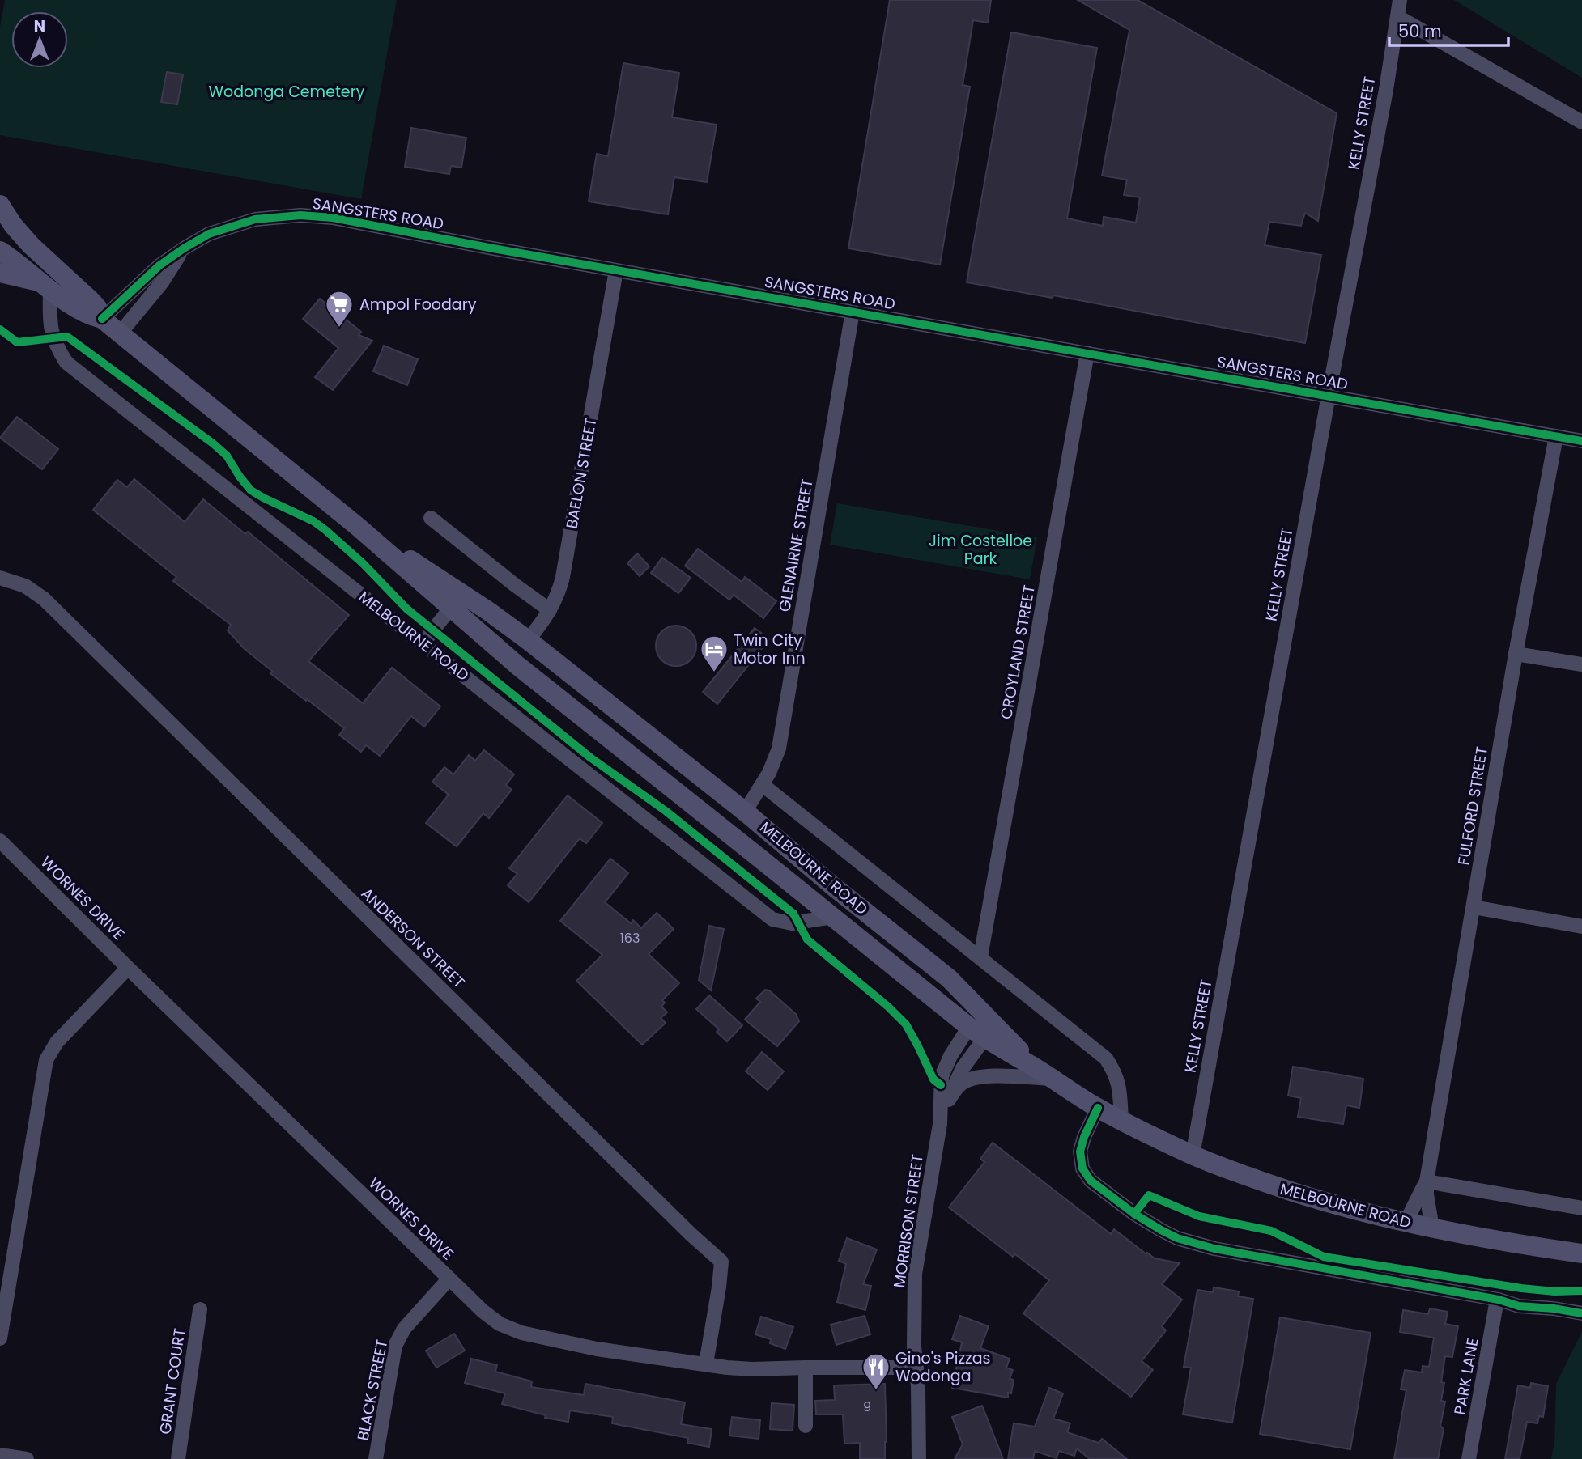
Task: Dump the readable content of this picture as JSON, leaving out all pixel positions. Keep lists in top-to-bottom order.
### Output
{
  "streets": {
    "main road": ["BAELON STREET", "MELBOURNE ROAD"],
    "street": [
      "KELLY STREET",
      "SANGSTERS ROAD",
      "GLENAIRNE STREET",
      "CROYLAND STREET",
      "FULFORD STREET",
      "WORNES DRIVE",
      "ANDERSON STREET",
      "MORRISON STREET",
      "PARK LANE",
      "GRANT COURT",
      "BLACK STREET"
    ]
  },
  "crossings": [
    ["KELLY STREET", "SANGSTERS ROAD"],
    ["KELLY STREET", "MELBOURNE ROAD"],
    ["SANGSTERS ROAD", "BAELON STREET"],
    ["SANGSTERS ROAD", "GLENAIRNE STREET"],
    ["SANGSTERS ROAD", "MELBOURNE ROAD"],
    ["SANGSTERS ROAD", "CROYLAND STREET"],
    ["SANGSTERS ROAD", "FULFORD STREET"],
    ["BAELON STREET", "MELBOURNE ROAD"],
    ["GLENAIRNE STREET", "MELBOURNE ROAD"],
    ["MELBOURNE ROAD", "CROYLAND STREET"],
    ["MELBOURNE ROAD", "FULFORD STREET"],
    ["MELBOURNE ROAD", "MORRISON STREET"],
    ["WORNES DRIVE", "ANDERSON STREET"],
    ["WORNES DRIVE", "MORRISON STREET"],
    ["WORNES DRIVE", "BLACK STREET"]
  ],
  "parks": ["Wodonga Cemetery", "Jim Costelloe Park"],
  "places": {
    "supermarket": ["Ampol Foodary"],
    "hotel": ["Twin City Motor Inn"],
    "restaurant": ["Gino's Pizzas Wodonga"]
  },
  "house_numbers": ["163", "9"],
  "scale_bar": "50 m",
  "north": "top"
}
